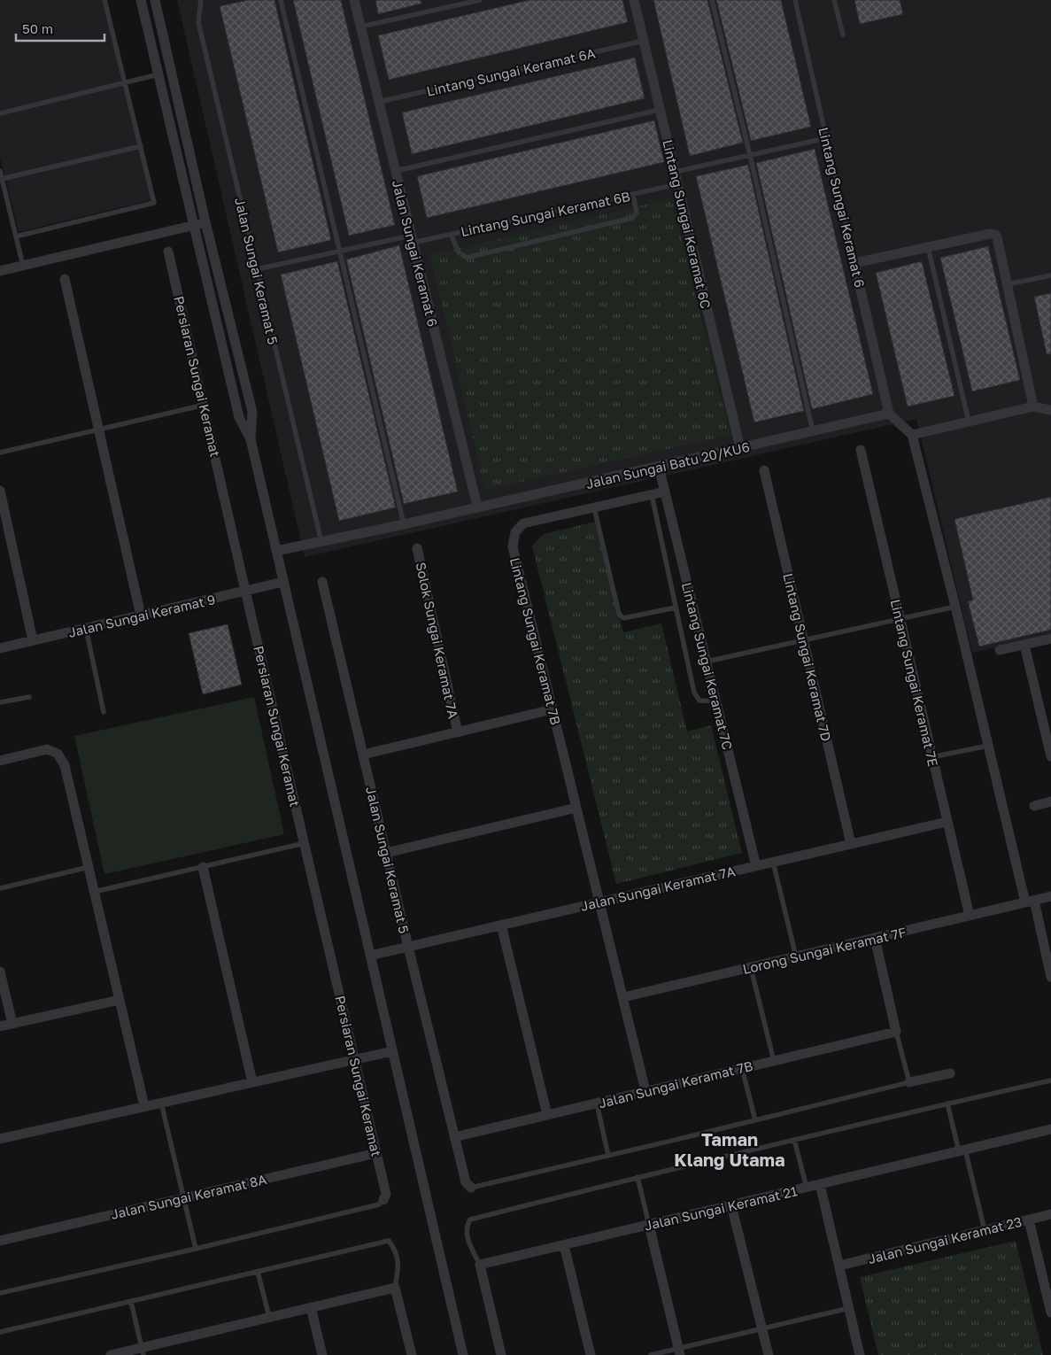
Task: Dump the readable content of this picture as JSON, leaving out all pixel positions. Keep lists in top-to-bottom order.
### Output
{
  "streets": {
    "street": [
      "Lintang Sungai Keramat 6",
      "Lintang Sungai Keramat 6C",
      "Jalan Sungai Keramat 6",
      "Jalan Sungai Keramat 5",
      "Persiaran Sungai Keramat",
      "Jalan Sungai Batu 20/KU6",
      "Jalan Sungai Keramat 9",
      "Solok Sungai Keramat 7A",
      "Lintang Sungai Keramat 7B",
      "Lintang Sungai Keramat 7D",
      "Lintang Sungai Keramat 7C",
      "Lintang Sungai Keramat 7E",
      "Jalan Sungai Keramat 7A",
      "Lorong Sungai Keramat 7F",
      "Jalan Sungai Keramat 7B",
      "Jalan Sungai Keramat 8A",
      "Jalan Sungai Keramat 21",
      "Jalan Sungai Keramat 23"
    ],
    "lane": ["Lintang Sungai Keramat 6A", "Lintang Sungai Keramat 6B"]
  },
  "crossings": [
    ["Lintang Sungai Keramat 6A", "Lintang Sungai Keramat 6C"],
    ["Lintang Sungai Keramat 6A", "Jalan Sungai Keramat 6"],
    ["Lintang Sungai Keramat 6", "Jalan Sungai Batu 20/KU6"],
    ["Lintang Sungai Keramat 6B", "Lintang Sungai Keramat 6C"],
    ["Lintang Sungai Keramat 6B", "Jalan Sungai Keramat 6"],
    ["Lintang Sungai Keramat 6B", "Jalan Sungai Keramat 5"],
    ["Lintang Sungai Keramat 6C", "Jalan Sungai Batu 20/KU6"],
    ["Jalan Sungai Keramat 6", "Jalan Sungai Batu 20/KU6"],
    ["Jalan Sungai Keramat 5", "Jalan Sungai Batu 20/KU6"],
    ["Jalan Sungai Keramat 5", "Jalan Sungai Keramat 7A"],
    ["Jalan Sungai Keramat 5", "Jalan Sungai Keramat 7B"],
    ["Persiaran Sungai Keramat", "Jalan Sungai Keramat 9"],
    ["Persiaran Sungai Keramat", "Jalan Sungai Keramat 8A"],
    ["Jalan Sungai Batu 20/KU6", "Lintang Sungai Keramat 7C"],
    ["Lintang Sungai Keramat 7B", "Lintang Sungai Keramat 7C"],
    ["Lintang Sungai Keramat 7B", "Jalan Sungai Keramat 7A"],
    ["Lintang Sungai Keramat 7B", "Lorong Sungai Keramat 7F"],
    ["Lintang Sungai Keramat 7B", "Jalan Sungai Keramat 7B"],
    ["Lintang Sungai Keramat 7D", "Jalan Sungai Keramat 7A"],
    ["Lintang Sungai Keramat 7C", "Jalan Sungai Keramat 7A"],
    ["Lintang Sungai Keramat 7E", "Jalan Sungai Keramat 7A"],
    ["Lintang Sungai Keramat 7E", "Lorong Sungai Keramat 7F"]
  ],
  "districts": ["Taman Klang Utama"],
  "scale_bar": "50 m"
}
